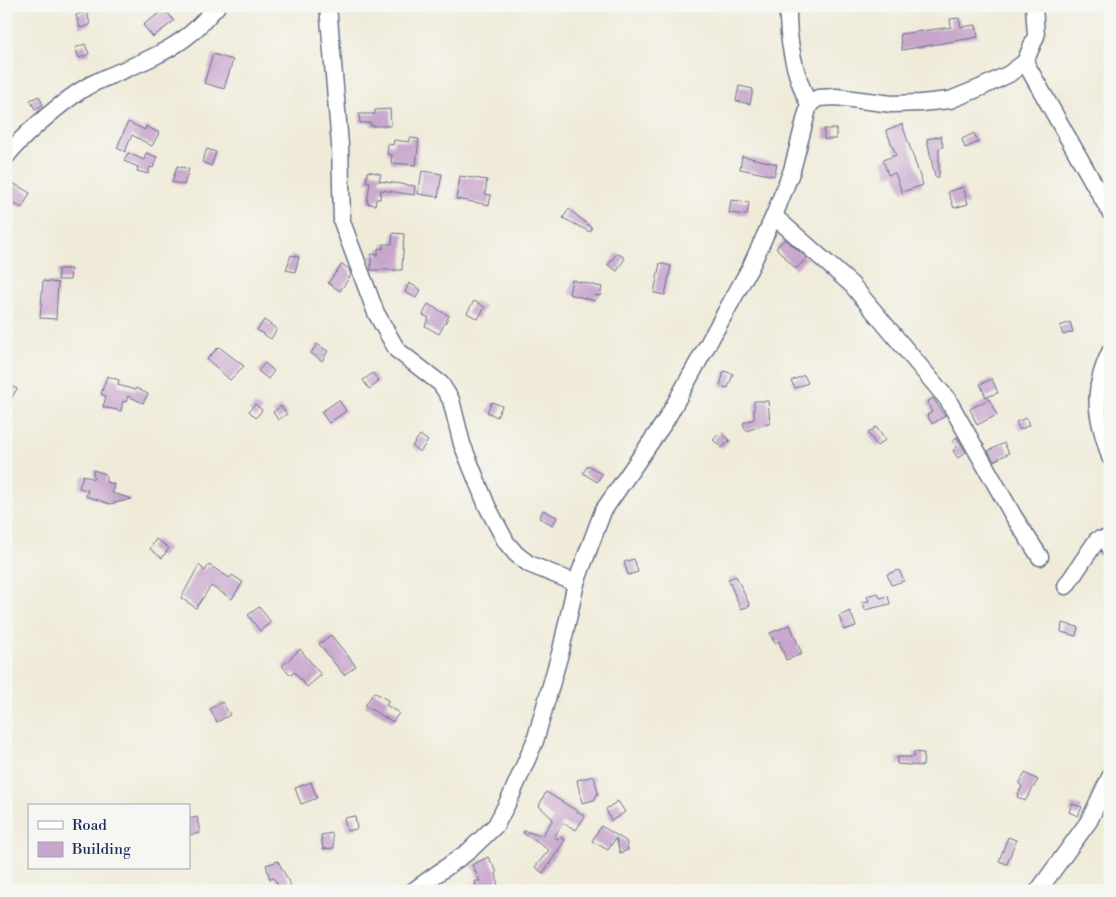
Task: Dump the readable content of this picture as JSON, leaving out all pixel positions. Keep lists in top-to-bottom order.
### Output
{
  "legend": ["Road", "Building"]
}
